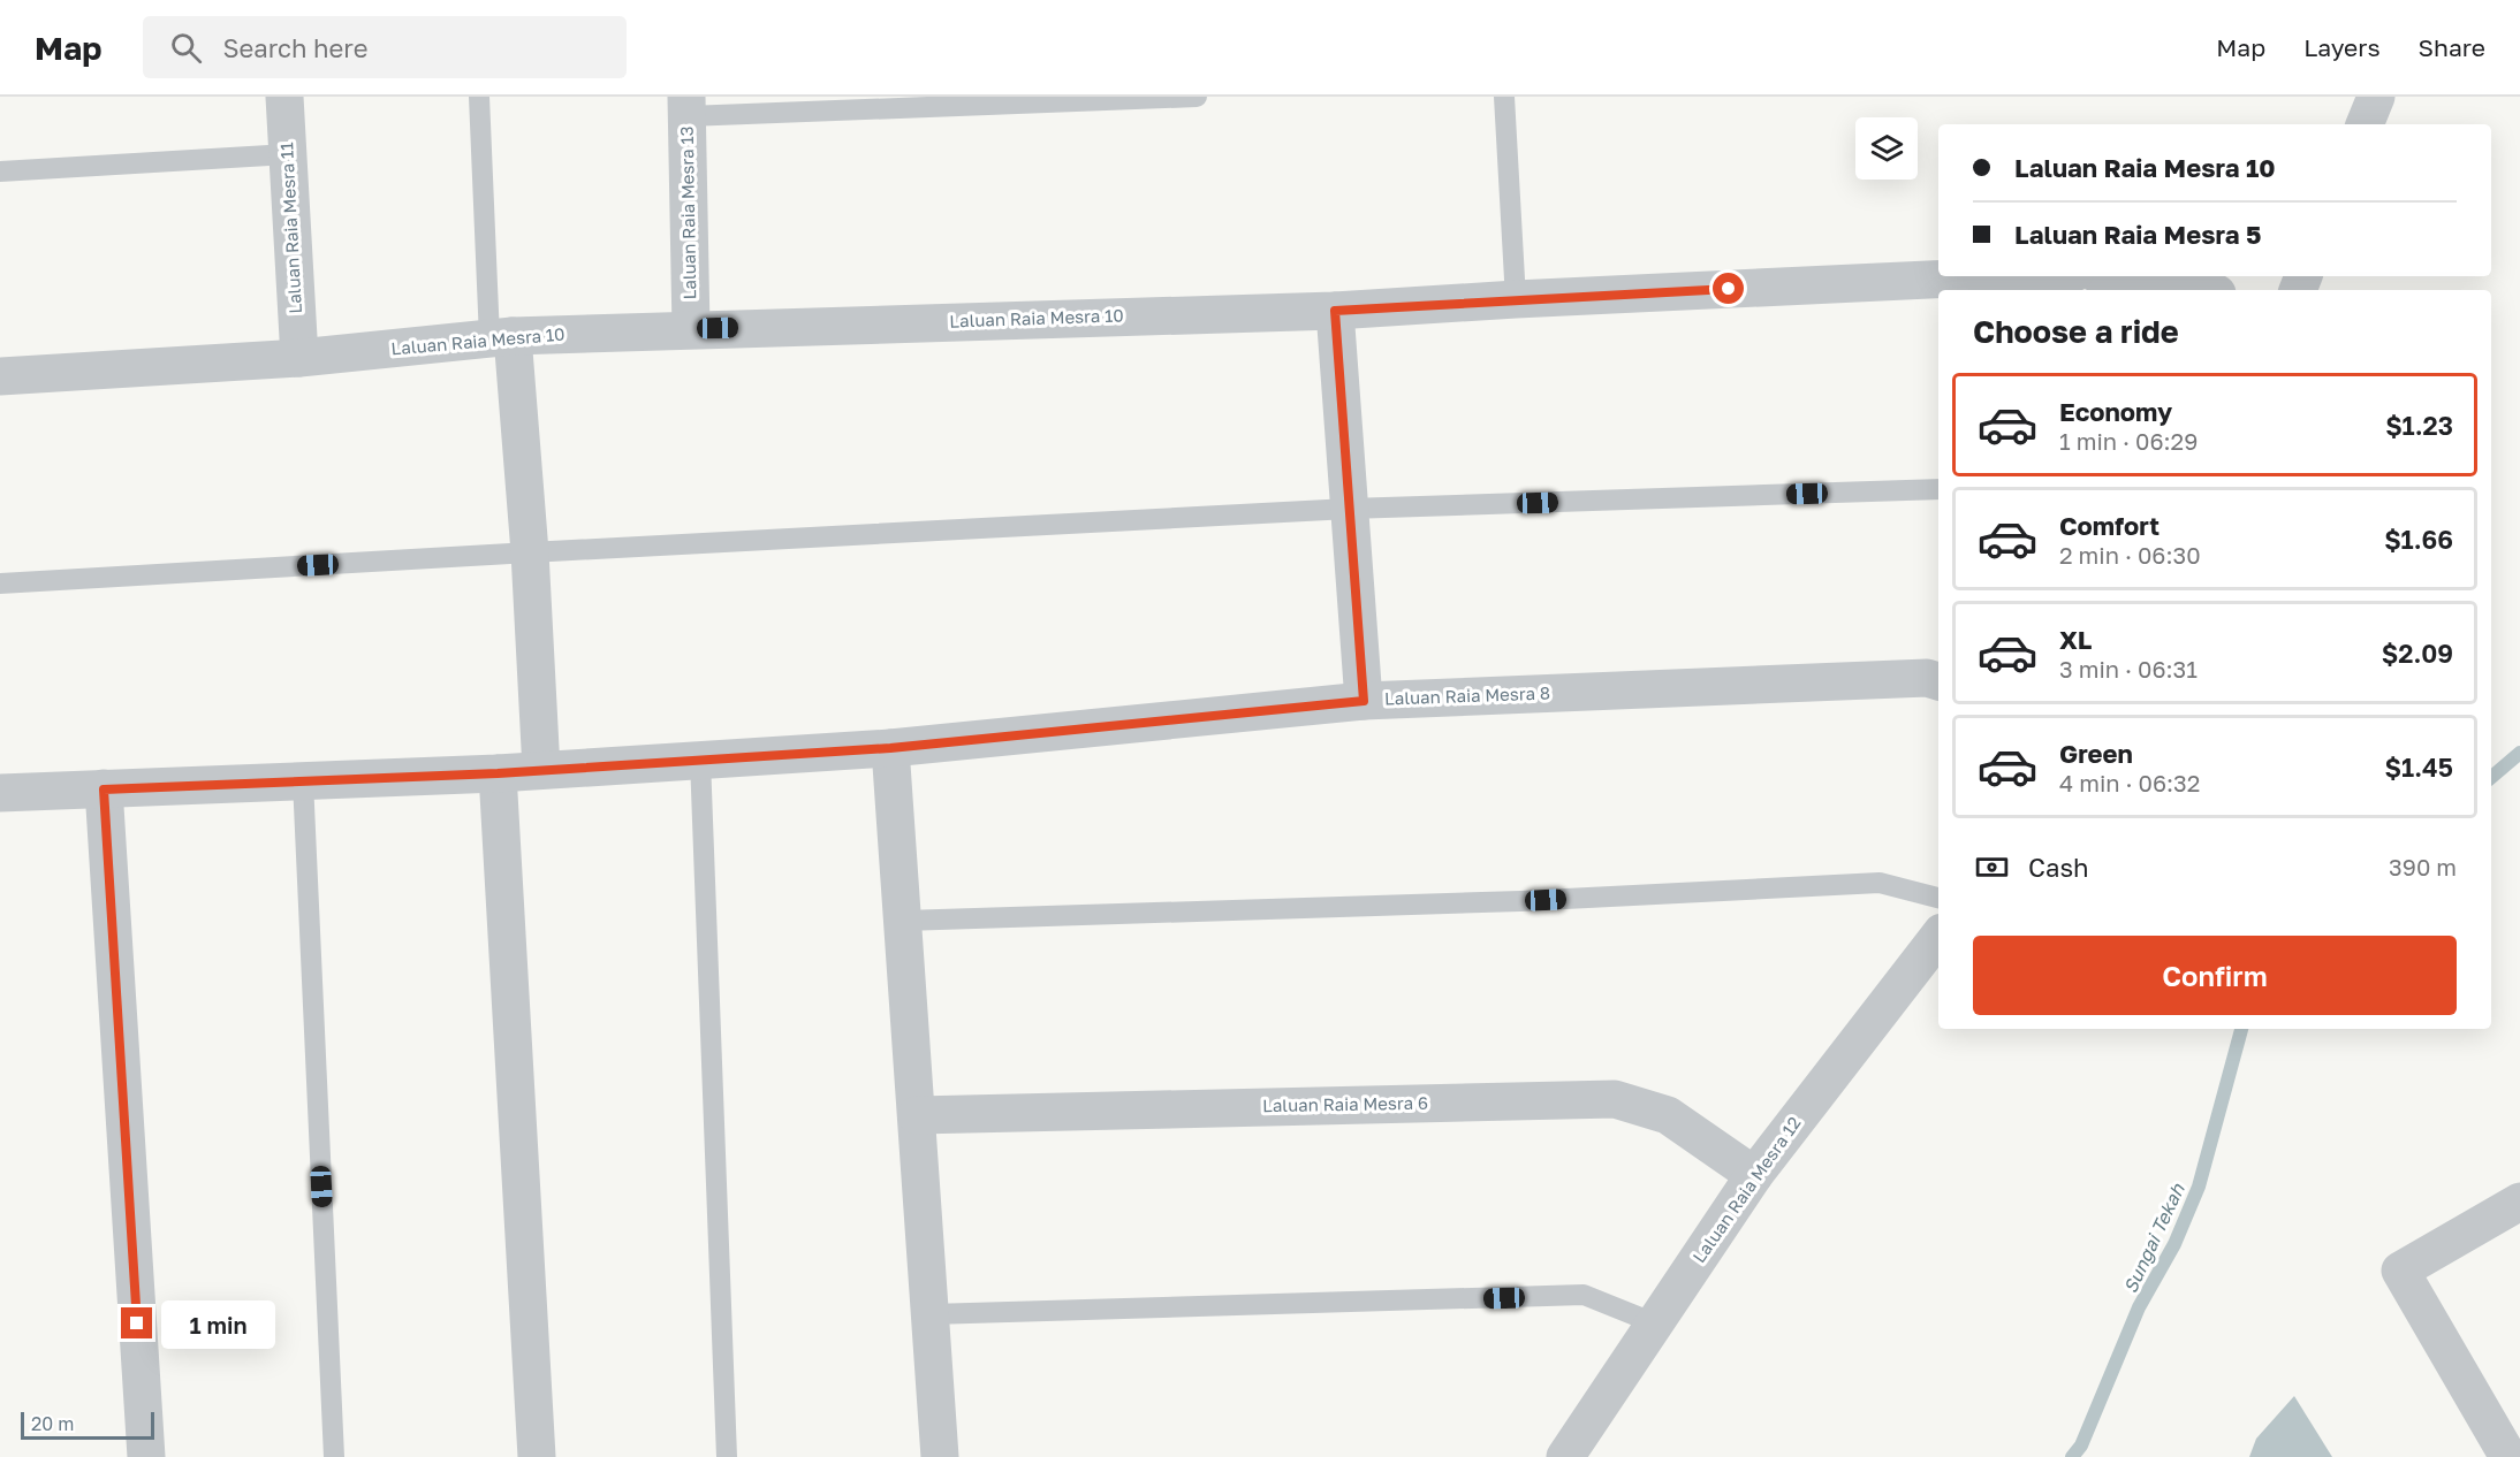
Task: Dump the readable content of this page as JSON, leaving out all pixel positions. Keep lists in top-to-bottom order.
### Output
{
  "streets": {
    "street": [
      "Laluan Raia Mesra 13",
      "Laluan Raia Mesra 11",
      "Laluan Raia Mesra 10",
      "Laluan Raia Mesra 8",
      "Laluan Raia Mesra 6",
      "Laluan Raia Mesra 12"
    ]
  },
  "crossings": [
    ["Laluan Raia Mesra 13", "Laluan Raia Mesra 10"],
    ["Laluan Raia Mesra 11", "Laluan Raia Mesra 10"],
    ["Laluan Raia Mesra 6", "Laluan Raia Mesra 12"]
  ],
  "water": ["Sungai Tekah"],
  "scale_bar": "20 m",
  "page": {
    "header": "Map",
    "search": "Search here",
    "nav": ["Map", "Layers", "Share"],
    "banner": ["Laluan Raia Mesra 10", "Laluan Raia Mesra 5"],
    "heading": "Choose a ride",
    "list": [
      {
        "name": "Economy",
        "note": "1 min · 06:29",
        "value": "$1.23"
      },
      {
        "name": "Comfort",
        "note": "2 min · 06:30",
        "value": "$1.66"
      },
      {
        "name": "XL",
        "note": "3 min · 06:31",
        "value": "$2.09"
      },
      {
        "name": "Green",
        "note": "4 min · 06:32",
        "value": "$1.45"
      }
    ],
    "pay": ["Cash", "390 m"],
    "buttons": "Confirm",
    "bubble": "1 min",
    "scale": "20 m"
  }
}
